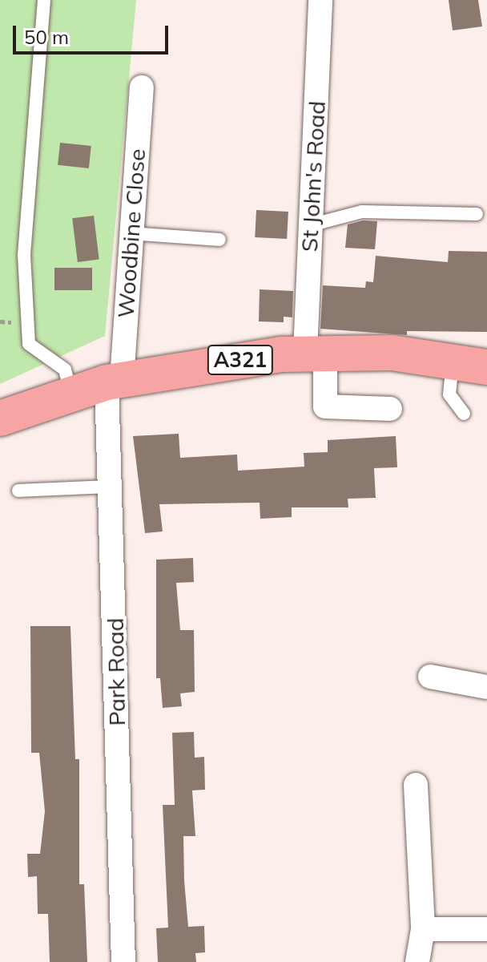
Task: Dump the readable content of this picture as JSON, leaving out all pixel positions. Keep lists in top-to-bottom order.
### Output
{
  "streets": {
    "main road": ["A321"],
    "street": ["St John's Road", "Woodbine Close", "Park Road"]
  },
  "crossings": [
    ["St John's Road", "A321"],
    ["Woodbine Close", "A321"],
    ["Woodbine Close", "Park Road"],
    ["A321", "Park Road"]
  ],
  "scale_bar": "50 m"
}
